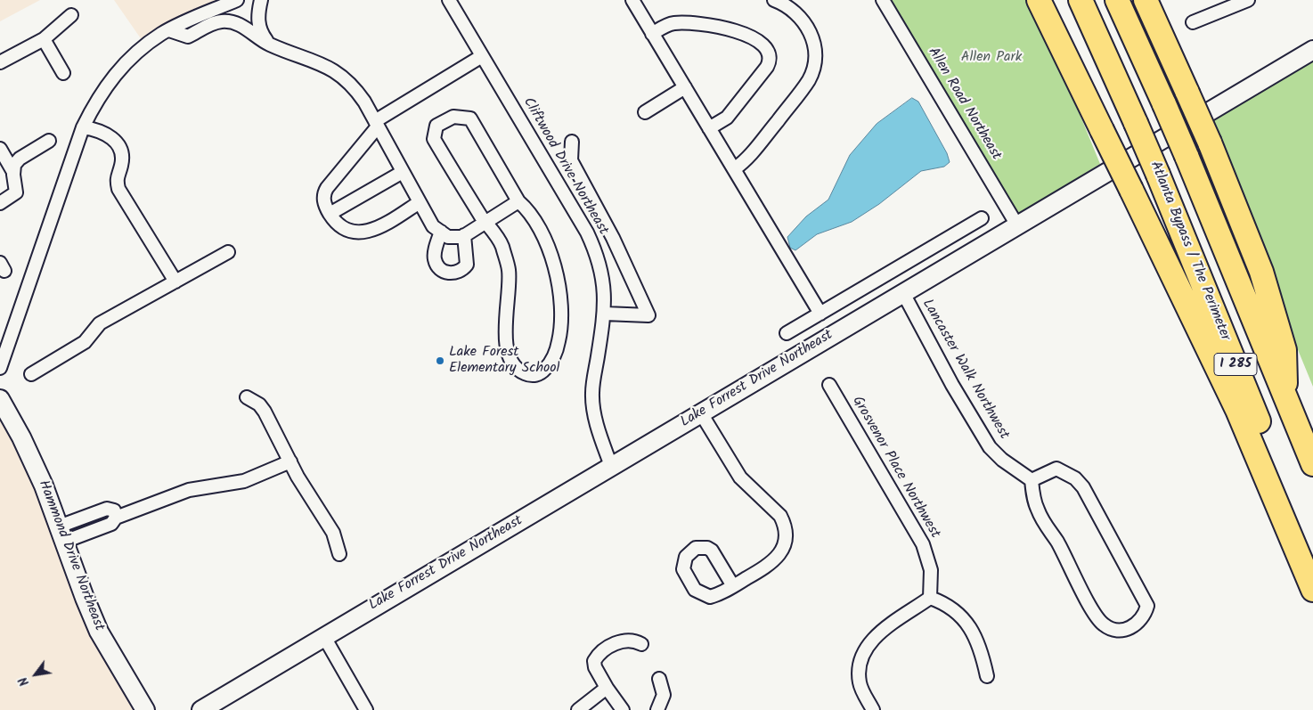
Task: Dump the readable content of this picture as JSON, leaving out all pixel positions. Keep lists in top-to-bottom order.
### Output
{
  "streets": {
    "highway": ["Atlanta Bypass / The Perimeter", "I 285"],
    "street": [
      "Allen Road Northeast",
      "Cliftwood Drive Northeast",
      "Lancaster Walk Northwest",
      "Lake Forrest Drive Northeast",
      "Grosvenor Place Northwest",
      "Hammond Drive Northeast"
    ]
  },
  "crossings": [
    ["Allen Road Northeast", "Lake Forrest Drive Northeast"],
    ["Cliftwood Drive Northeast", "Lake Forrest Drive Northeast"],
    ["Lancaster Walk Northwest", "Lake Forrest Drive Northeast"]
  ],
  "parks": ["Allen Park"],
  "places": ["Lake Forest Elementary School"],
  "north": "bottom left"
}
